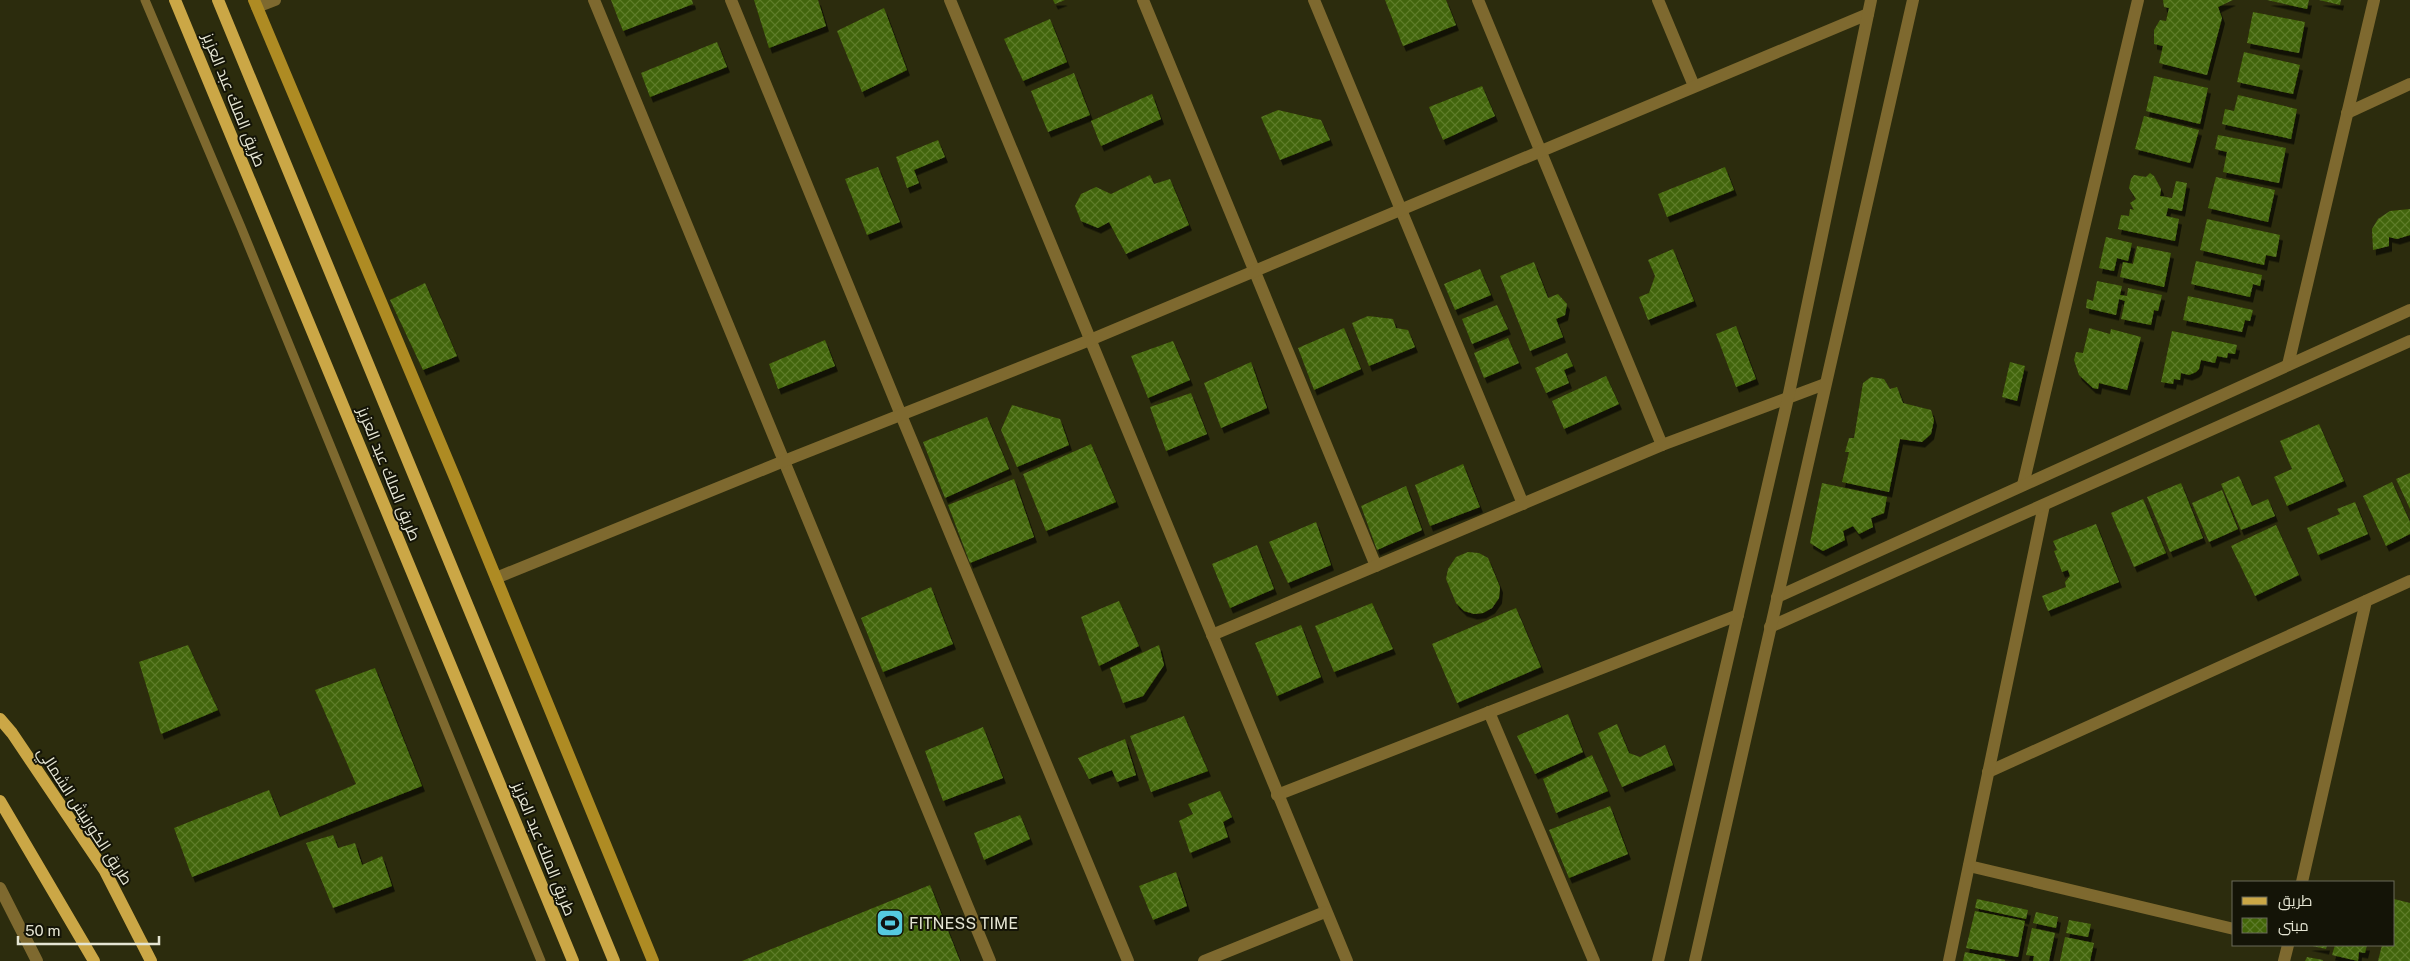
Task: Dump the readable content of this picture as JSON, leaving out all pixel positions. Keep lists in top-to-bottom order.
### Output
{
  "streets": {
    "main road": ["طريق الملك عبد العزيز", "طريق الكورنيش الشمالي"]
  },
  "places": {
    "sports": ["FITNESS TIME"]
  },
  "legend": ["طريق", "مبنى"],
  "scale_bar": "50 m"
}
